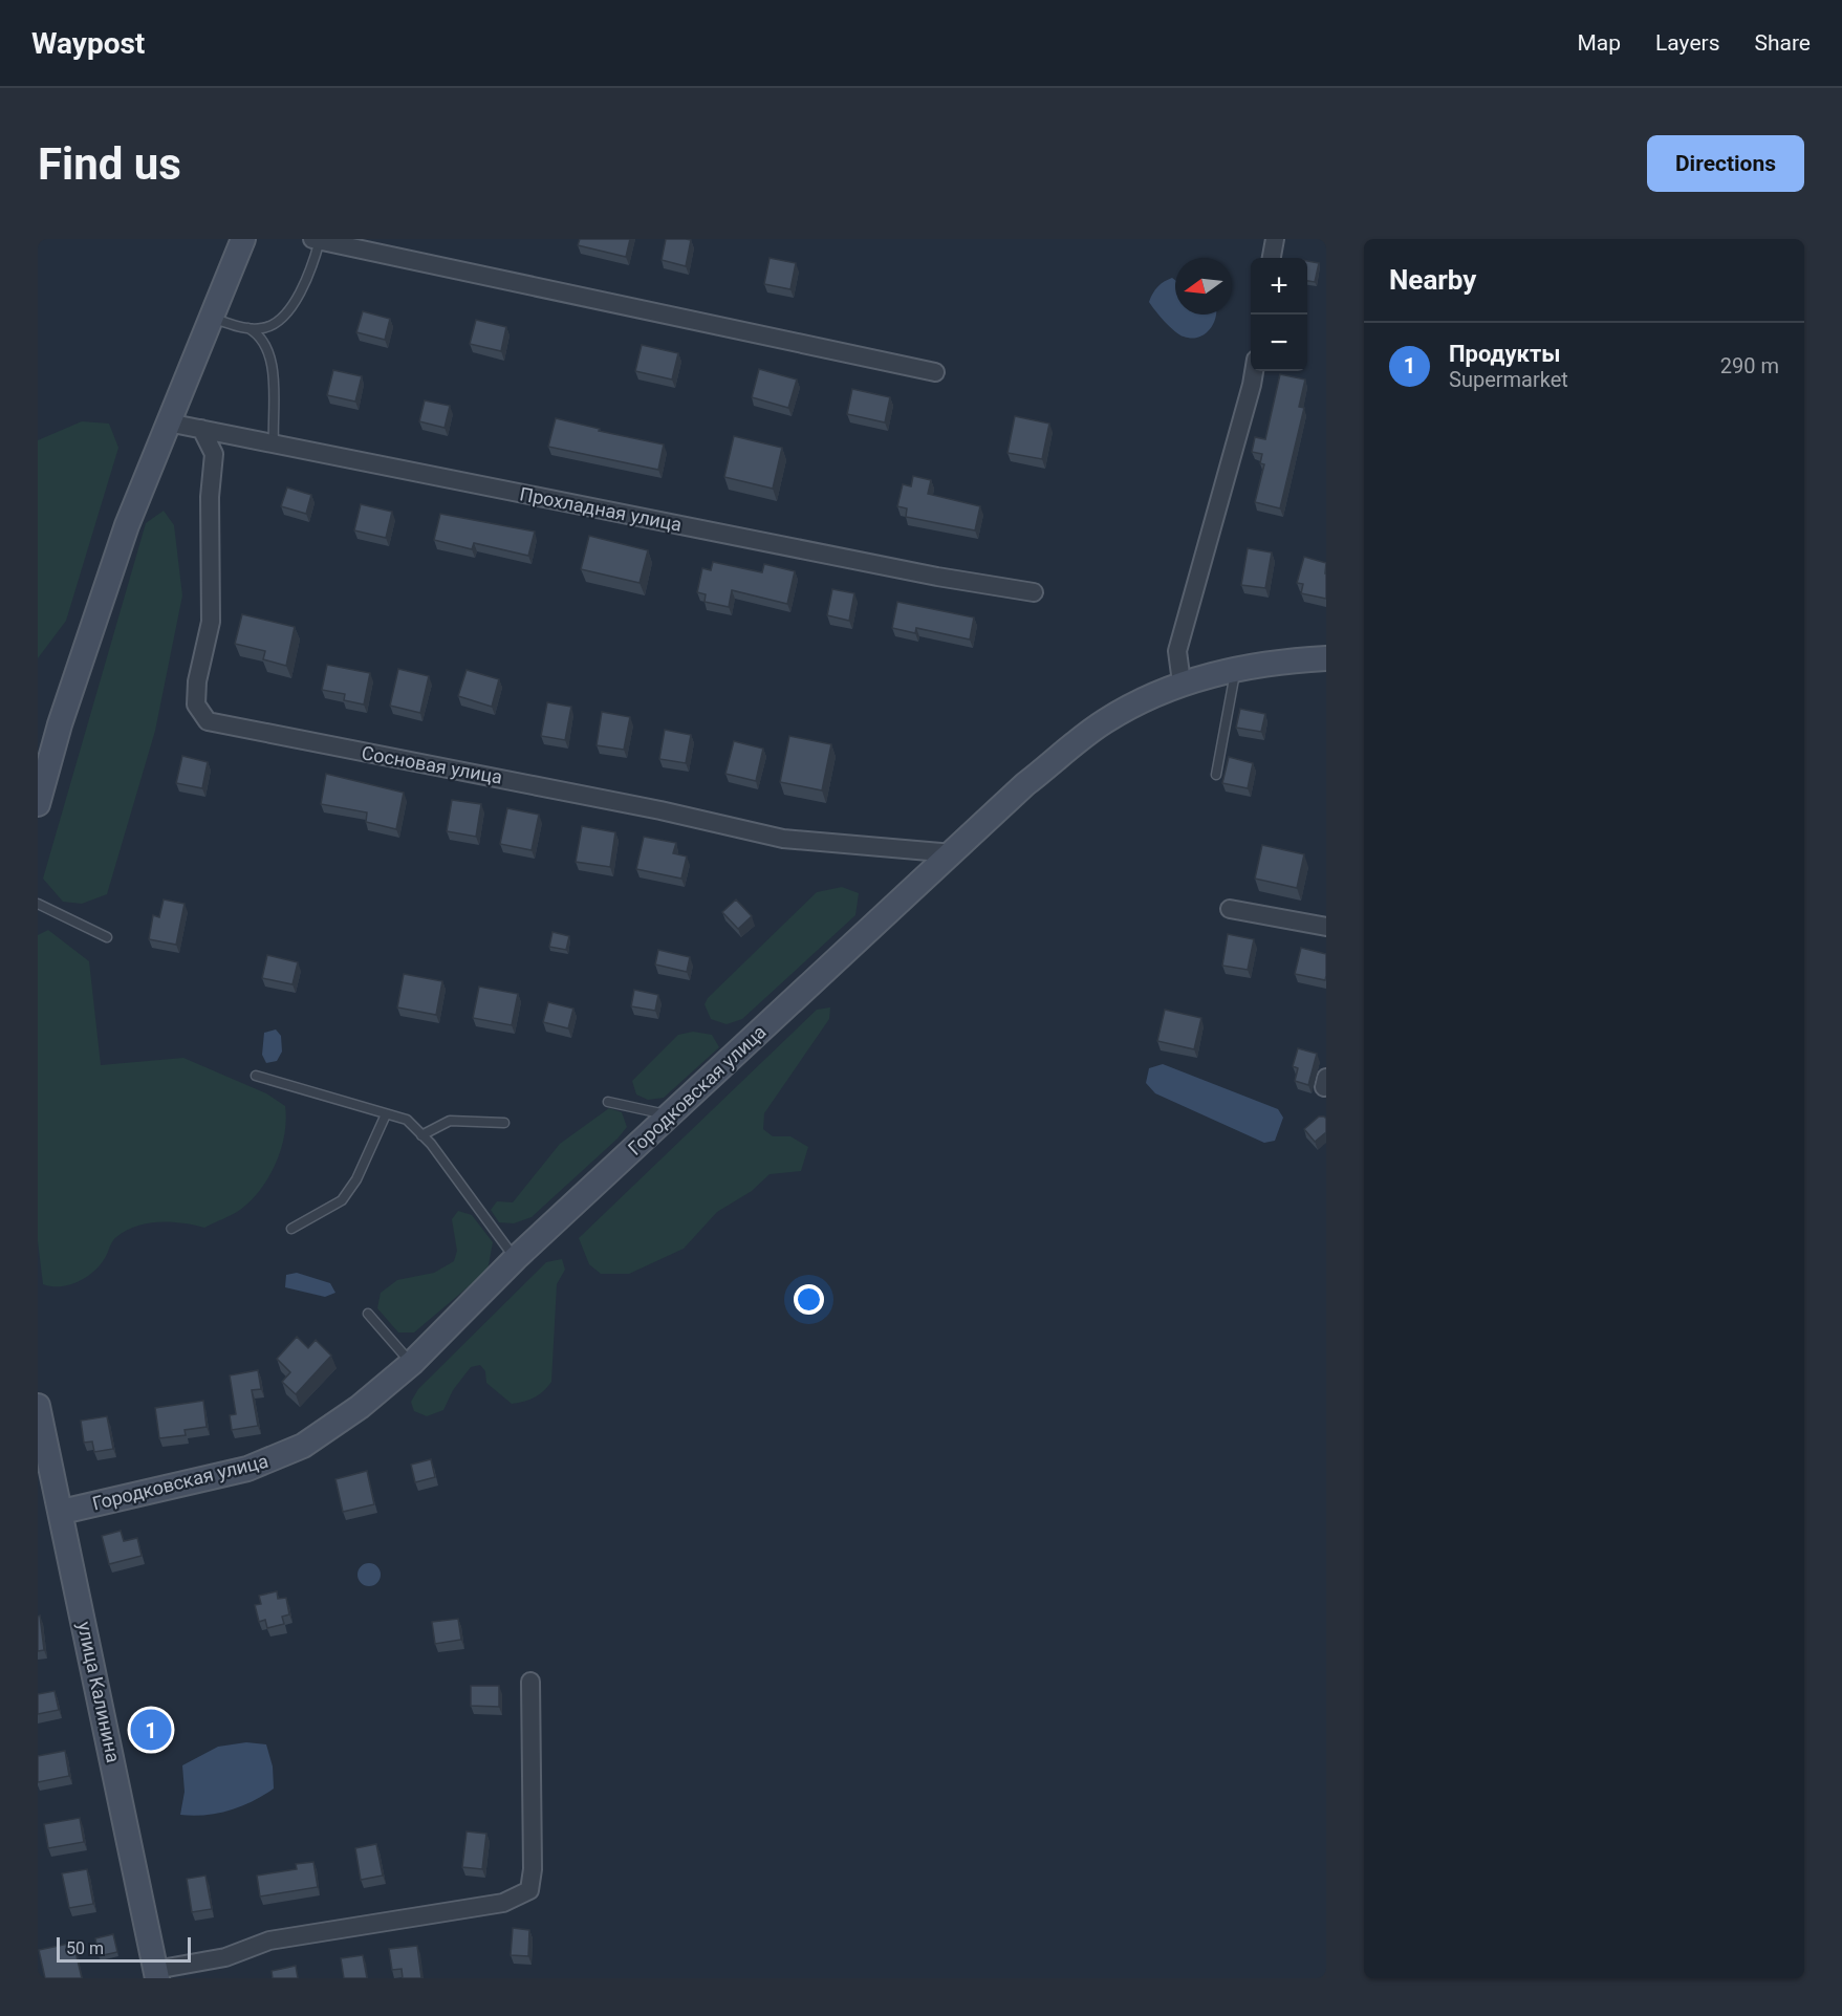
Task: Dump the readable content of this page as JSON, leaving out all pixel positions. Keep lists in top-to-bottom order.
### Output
{
  "streets": {
    "main road": ["Городковская улица", "улица Калинина"],
    "street": ["Прохладная улица", "Сосновая улица"]
  },
  "crossings": [
    ["Прохладная улица", "Сосновая улица"],
    ["Сосновая улица", "Городковская улица"],
    ["Городковская улица", "улица Калинина"]
  ],
  "scale_bar": "50 m",
  "north": "left",
  "page": {
    "header": "Waypost",
    "nav": ["Map", "Layers", "Share"],
    "buttons": "Directions",
    "title": "Find us",
    "heading": "Nearby",
    "map_buttons": ["+", "−"],
    "list": [
      {
        "mark": "1",
        "name": "Продукты",
        "note": "Supermarket",
        "value": "290 m"
      }
    ],
    "pins": "1",
    "scale": "50 m"
  }
}
